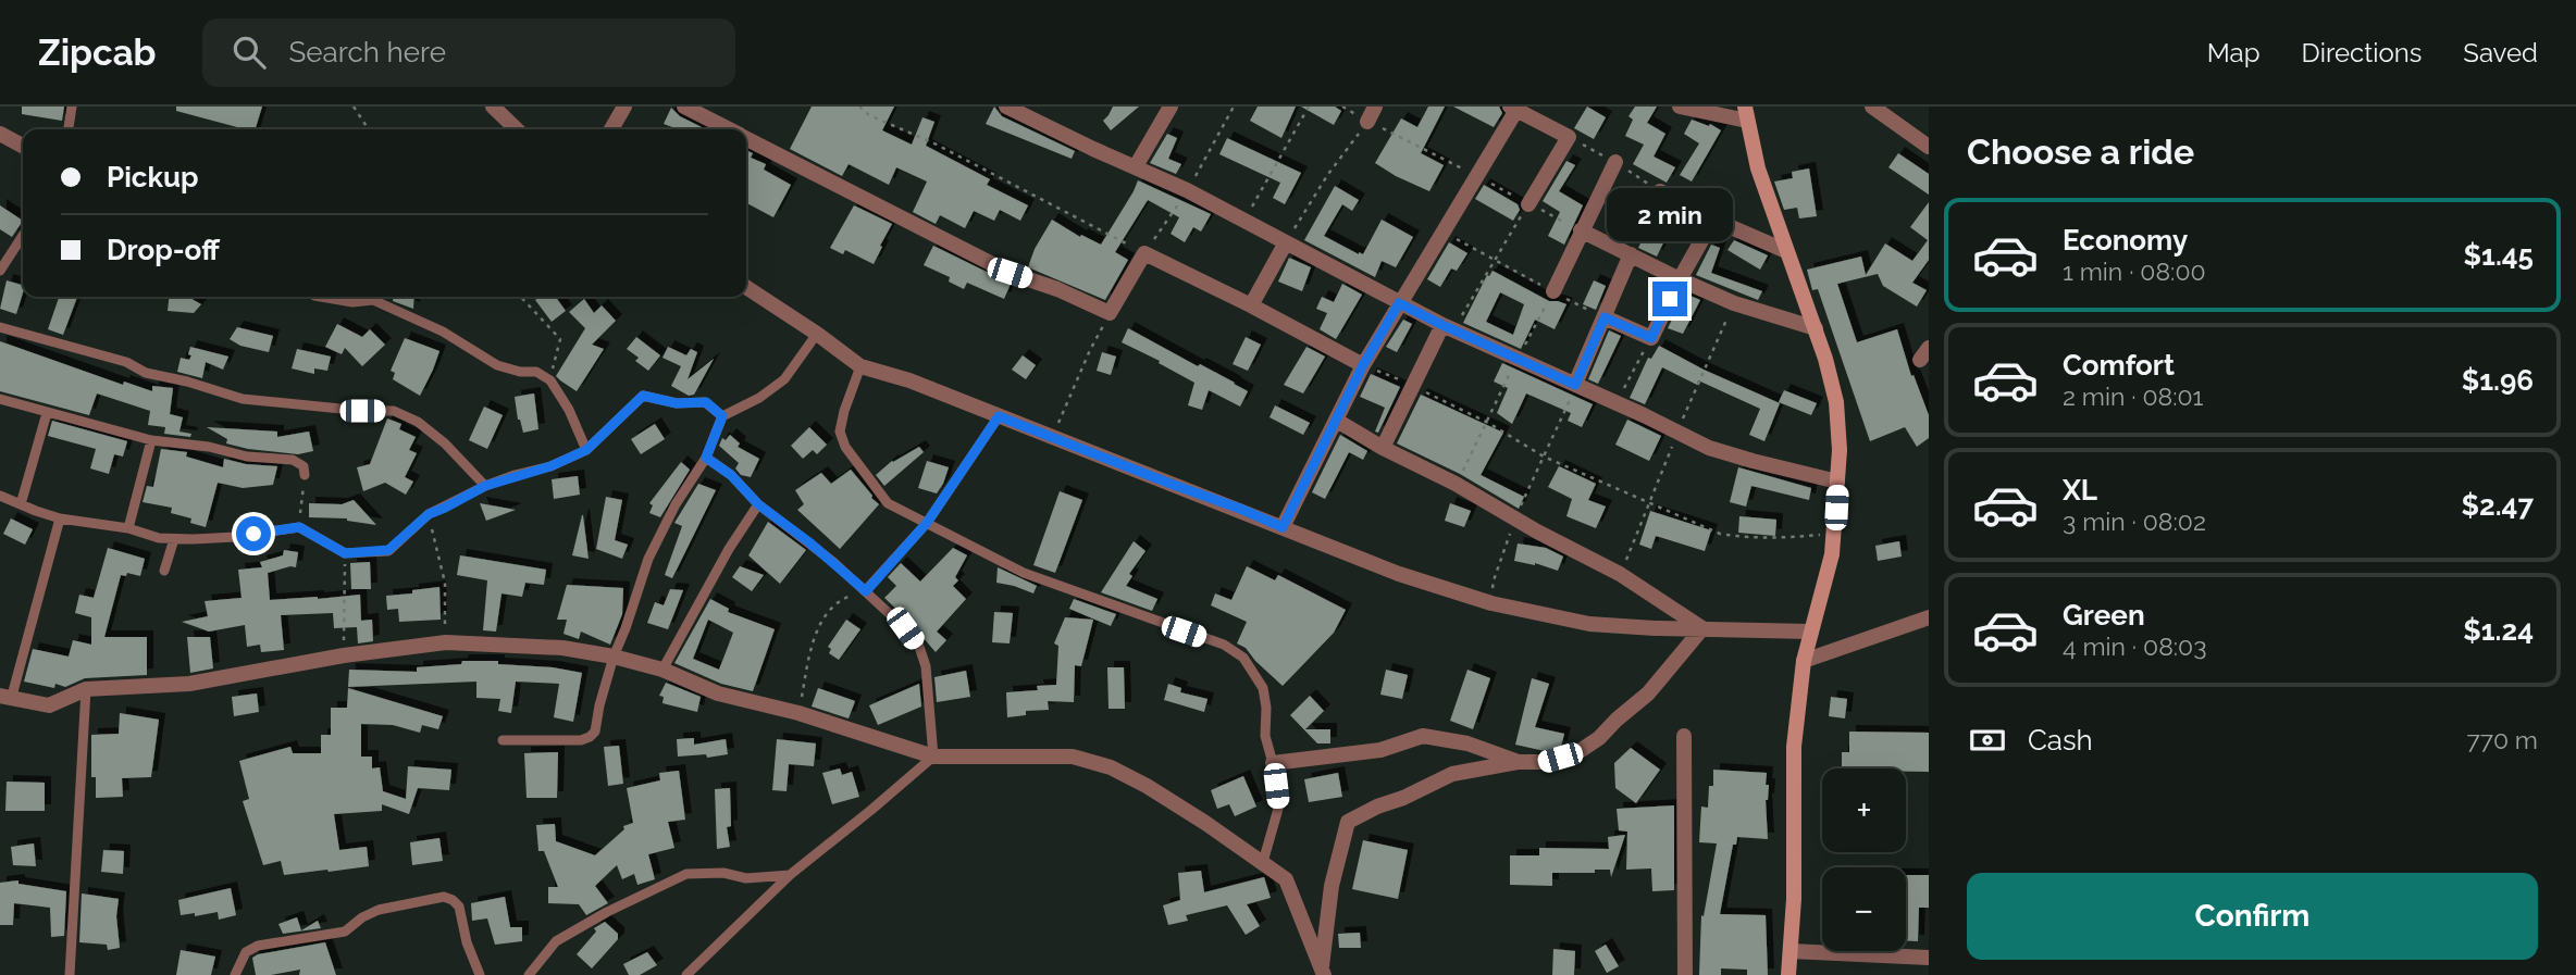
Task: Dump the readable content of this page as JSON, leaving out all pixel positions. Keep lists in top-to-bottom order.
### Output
{
  "page": {
    "header": "Zipcab",
    "search": "Search here",
    "nav": ["Map", "Directions", "Saved"],
    "heading": "Choose a ride",
    "banner": ["Pickup", "Drop-off"],
    "bubble": "2 min",
    "list": [
      {
        "name": "Economy",
        "note": "1 min · 08:00",
        "value": "$1.45"
      },
      {
        "name": "Comfort",
        "note": "2 min · 08:01",
        "value": "$1.96"
      },
      {
        "name": "XL",
        "note": "3 min · 08:02",
        "value": "$2.47"
      },
      {
        "name": "Green",
        "note": "4 min · 08:03",
        "value": "$1.24"
      }
    ],
    "pay": ["Cash", "770 m"],
    "map_buttons": ["+", "−"],
    "buttons": "Confirm"
  }
}
